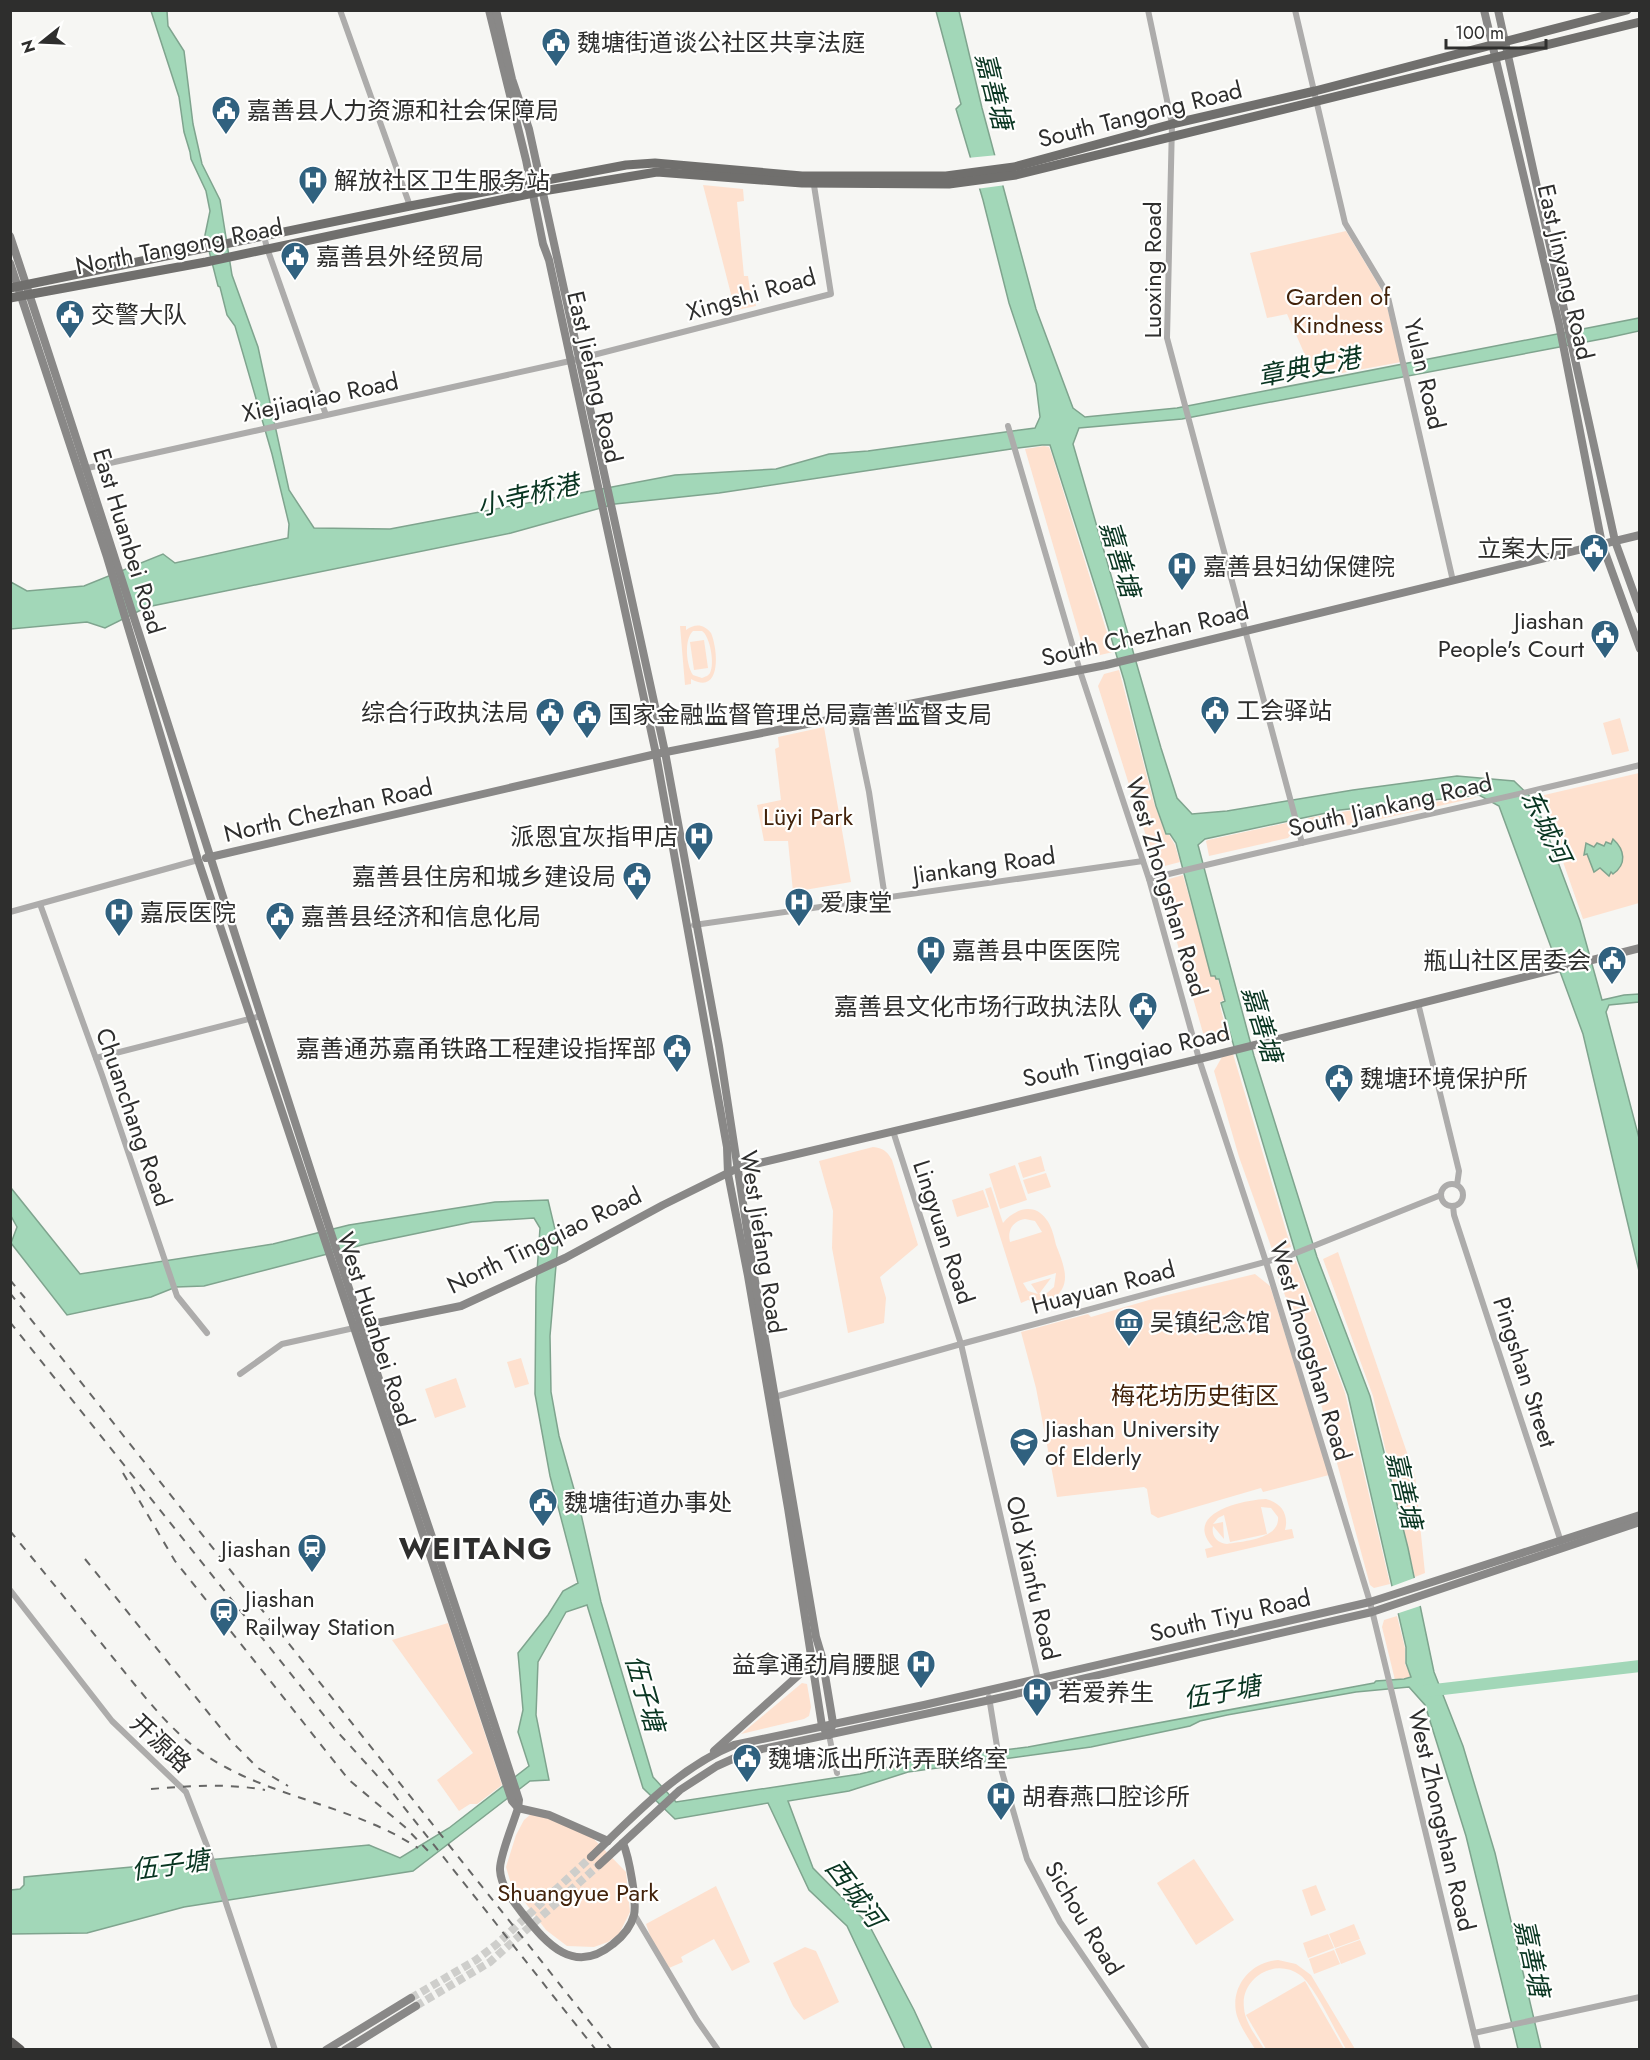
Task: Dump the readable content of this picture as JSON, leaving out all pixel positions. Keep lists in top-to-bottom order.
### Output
{
  "streets": {
    "main road": [
      "South Tangong Road",
      "North Tangong Road",
      "East Jinyang Road",
      "East Jiefang Road",
      "East Huanbei Road",
      "South Chezhan Road",
      "North Chezhan Road",
      "South Tingqiao Road",
      "North Tingqiao Road",
      "West Jiefang Road",
      "West Huanbei Road",
      "South Tiyu Road"
    ],
    "street": [
      "Luoxing Road",
      "Xingshi Road",
      "Yulan Road",
      "Xiejiaqiao Road",
      "South Jiankang Road",
      "Jiankang Road",
      "West Zhongshan Road",
      "Chuanchang Road",
      "Lingyuan Road",
      "Huayuan Road",
      "Pingshan Street",
      "Old Xianfu Road",
      "开源路",
      "Sichou Road"
    ]
  },
  "crossings": [
    ["South Tangong Road", "North Tangong Road"],
    ["South Tangong Road", "Luoxing Road"],
    ["South Tangong Road", "East Jinyang Road"],
    ["South Tangong Road", "Xingshi Road"],
    ["South Tangong Road", "Yulan Road"],
    ["South Tangong Road", "East Jiefang Road"],
    ["North Tangong Road", "East Jiefang Road"],
    ["North Tangong Road", "East Huanbei Road"],
    ["Luoxing Road", "South Chezhan Road"],
    ["Luoxing Road", "South Jiankang Road"],
    ["East Jinyang Road", "South Chezhan Road"],
    ["Xingshi Road", "East Jiefang Road"],
    ["Xingshi Road", "Xiejiaqiao Road"],
    ["Yulan Road", "South Chezhan Road"],
    ["East Jiefang Road", "Xiejiaqiao Road"],
    ["East Jiefang Road", "South Chezhan Road"],
    ["East Jiefang Road", "North Chezhan Road"],
    ["East Jiefang Road", "West Jiefang Road"],
    ["Xiejiaqiao Road", "East Huanbei Road"],
    ["East Huanbei Road", "North Chezhan Road"],
    ["East Huanbei Road", "West Huanbei Road"],
    ["South Chezhan Road", "North Chezhan Road"],
    ["South Chezhan Road", "West Zhongshan Road"],
    ["South Chezhan Road", "West Jiefang Road"],
    ["South Jiankang Road", "West Zhongshan Road"],
    ["North Chezhan Road", "Chuanchang Road"],
    ["North Chezhan Road", "West Jiefang Road"],
    ["North Chezhan Road", "West Huanbei Road"],
    ["Jiankang Road", "West Zhongshan Road"],
    ["Jiankang Road", "West Jiefang Road"],
    ["West Zhongshan Road", "South Tingqiao Road"],
    ["West Zhongshan Road", "Huayuan Road"],
    ["West Zhongshan Road", "South Tiyu Road"],
    ["South Tingqiao Road", "Lingyuan Road"],
    ["South Tingqiao Road", "North Tingqiao Road"],
    ["South Tingqiao Road", "West Jiefang Road"],
    ["South Tingqiao Road", "Pingshan Street"],
    ["Lingyuan Road", "Huayuan Road"],
    ["Lingyuan Road", "Old Xianfu Road"],
    ["North Tingqiao Road", "West Jiefang Road"],
    ["North Tingqiao Road", "West Huanbei Road"],
    ["West Jiefang Road", "Huayuan Road"],
    ["West Jiefang Road", "South Tiyu Road"],
    ["Huayuan Road", "Pingshan Street"],
    ["Huayuan Road", "Old Xianfu Road"],
    ["Pingshan Street", "South Tiyu Road"],
    ["Old Xianfu Road", "South Tiyu Road"],
    ["South Tiyu Road", "Sichou Road"]
  ],
  "districts": ["WEITANG"],
  "water": [
    "嘉善塘",
    "章典史港",
    "小寺桥港",
    "东城河",
    "伍子塘",
    "西城河"
  ],
  "parks": [
    "Garden of Kindness",
    "Lüyi Park",
    "梅花坊历史街区",
    "Shuangyue Park"
  ],
  "places": {
    "public building": [
      "魏塘街道谈公社区共享法庭",
      "嘉善县人力资源和社会保障局",
      "嘉善县外经贸局",
      "交警大队",
      "立案大厅",
      "Jiashan People's Court",
      "工会驿站",
      "综合行政执法局",
      "国家金融监督管理总局嘉善监督支局",
      "嘉善县住房和城乡建设局",
      "嘉善县经济和信息化局",
      "瓶山社区居委会",
      "嘉善县文化市场行政执法队",
      "嘉善通苏嘉甬铁路工程建设指挥部",
      "魏塘环境保护所",
      "魏塘街道办事处",
      "魏塘派出所浒弄联络室"
    ],
    "hospital": [
      "解放社区卫生服务站",
      "嘉善县妇幼保健院",
      "派恩宜灰指甲店",
      "爱康堂",
      "嘉辰医院",
      "嘉善县中医医院",
      "益拿通劲肩腰腿",
      "若爱养生",
      "胡春燕口腔诊所"
    ],
    "museum": ["吴镇纪念馆"],
    "school or university": ["Jiashan University of Elderly"],
    "station": ["Jiashan", "Jiashan Railway Station"]
  },
  "scale_bar": "100 m",
  "north": "left"
}
